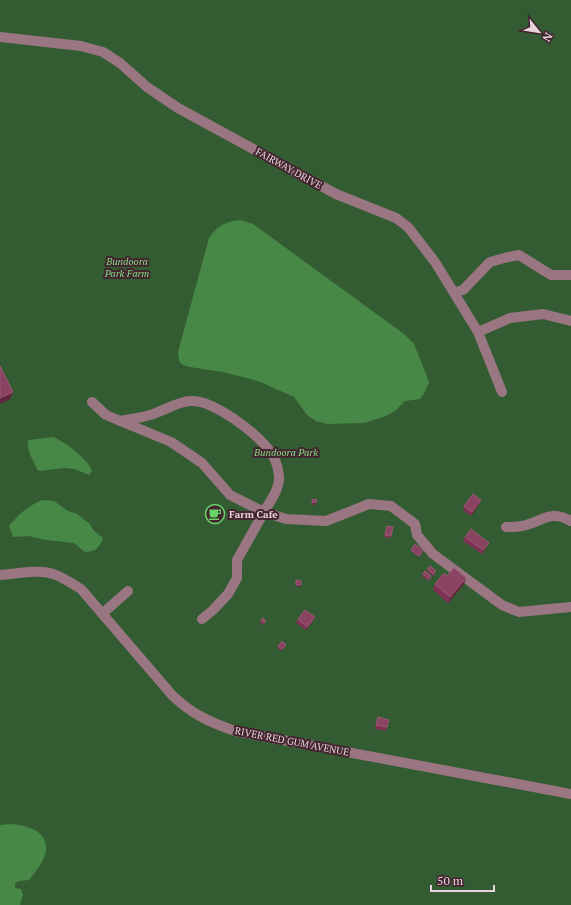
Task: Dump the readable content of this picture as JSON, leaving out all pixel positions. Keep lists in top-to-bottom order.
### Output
{
  "streets": {
    "street": ["FAIRWAY DRIVE", "RIVER RED GUM AVENUE"]
  },
  "parks": ["Bundoora Park Farm", "Bundoora Park"],
  "places": {
    "cafe": ["Farm Cafe"]
  },
  "scale_bar": "50 m",
  "north": "bottom right"
}
